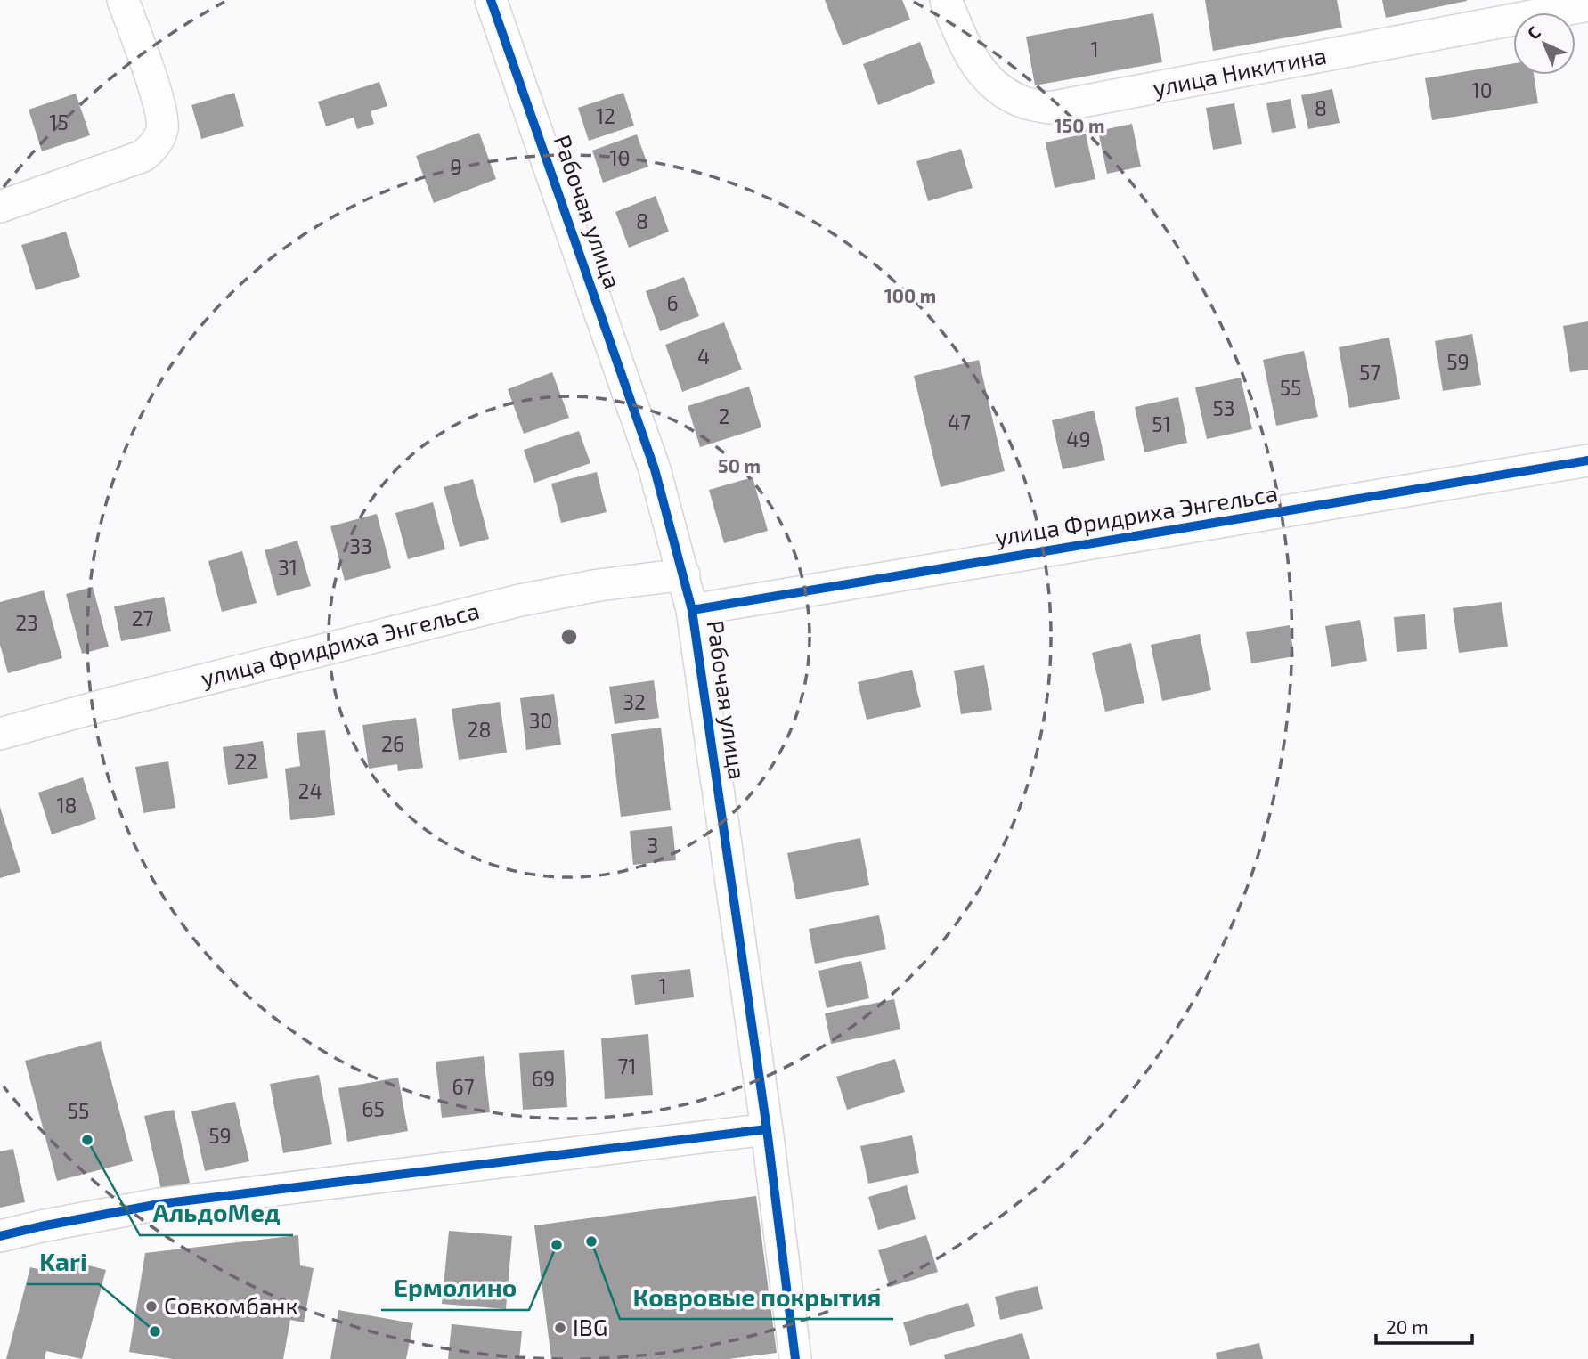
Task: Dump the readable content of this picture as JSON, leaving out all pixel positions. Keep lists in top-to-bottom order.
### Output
{
  "streets": {
    "street": ["улица Никитина", "Рабочая улица", "улица Фридриха Энгельса"]
  },
  "crossings": [
    ["Рабочая улица", "улица Фридриха Энгельса"]
  ],
  "places": [
    "АльдоМед",
    "Ковровые покрытия",
    "Ермолино",
    "Совкомбанк",
    "IBG",
    "Kari"
  ],
  "house_numbers": [
    "1",
    "10",
    "8",
    "12",
    "15",
    "10",
    "9",
    "8",
    "6",
    "4",
    "59",
    "57",
    "55",
    "53",
    "2",
    "47",
    "51",
    "49",
    "33",
    "31",
    "27",
    "23",
    "32",
    "30",
    "28",
    "26",
    "22",
    "24",
    "18",
    "3",
    "1",
    "71",
    "69",
    "67",
    "65",
    "55",
    "59"
  ],
  "scale_bar": "20 m",
  "north": "top left",
  "rings": ["150 m", "100 m", "50 m"]
}
